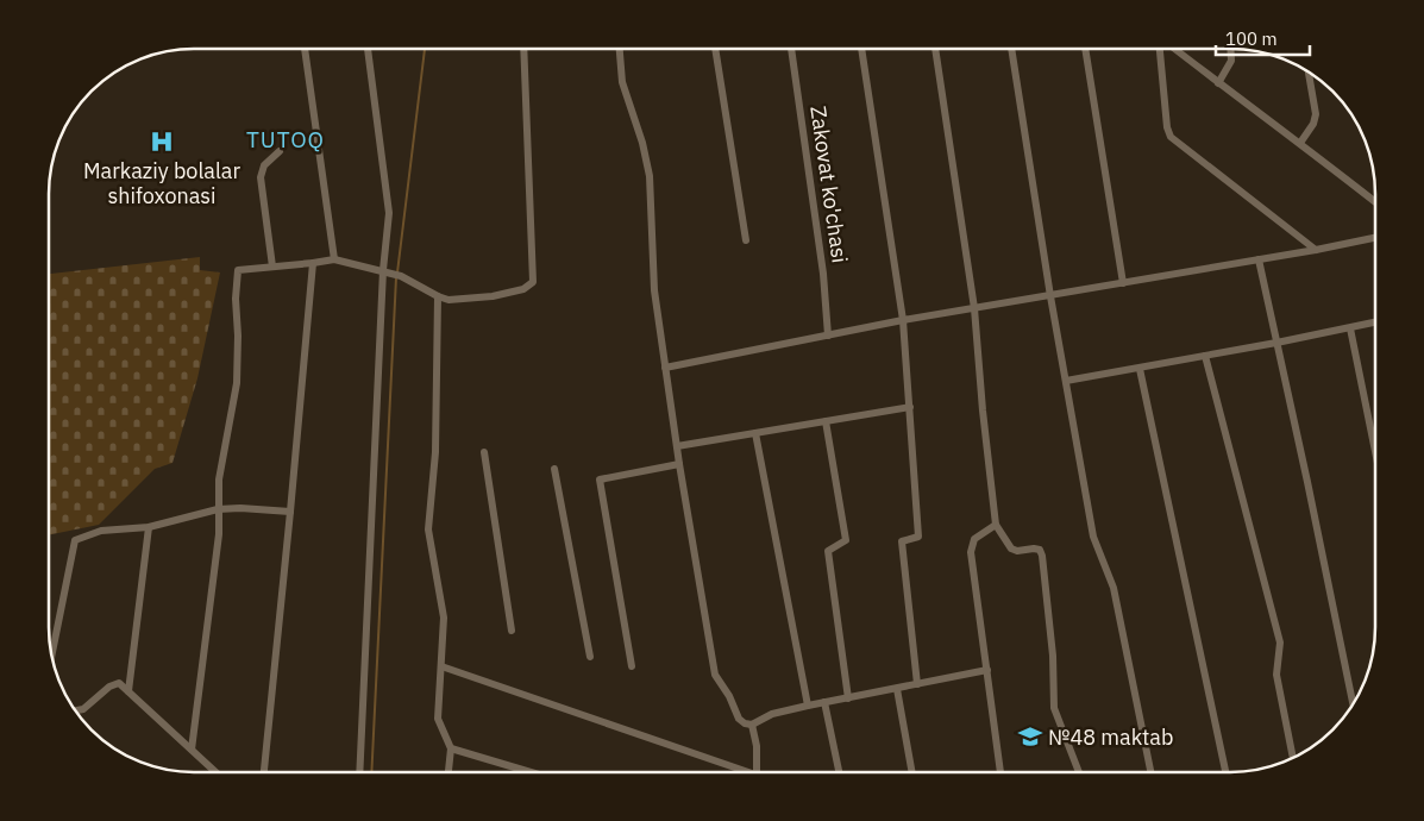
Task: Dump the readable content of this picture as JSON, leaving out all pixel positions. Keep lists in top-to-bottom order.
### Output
{
  "streets": {
    "street": ["Zakovat ko'chasi"]
  },
  "districts": ["TUTOQ"],
  "places": {
    "hospital": ["Markaziy bolalar shifoxonasi"],
    "school or university": ["№48 maktab"]
  },
  "scale_bar": "100 m"
}
